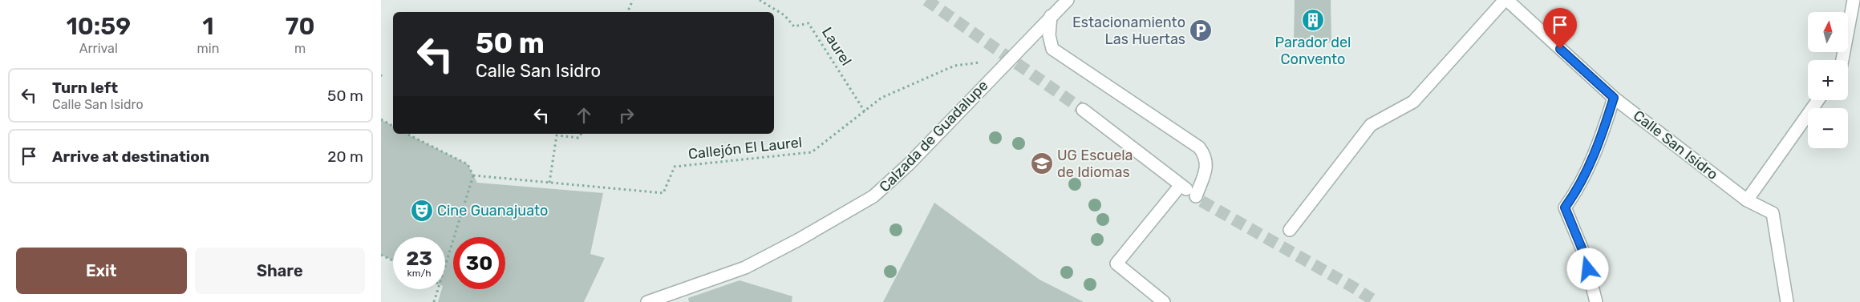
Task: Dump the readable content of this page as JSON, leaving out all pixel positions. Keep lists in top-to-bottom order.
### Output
{
  "streets": {
    "street": ["Calzada de Guadalupe", "Calle San Isidro"],
    "path": ["Laurel", "Callejón El Laurel"]
  },
  "crossings": [
    ["Laurel", "Callejón El Laurel"]
  ],
  "places": {
    "building": ["Parador del Convento"],
    "parking": ["Estacionamiento Las Huertas"],
    "school or university": ["UG Escuela de Idiomas"],
    "theatre": ["Cine Guanajuato"]
  },
  "north": "top",
  "page": {
    "eta": [
      "10:59",
      "Arrival",
      "1",
      "min",
      "70",
      "m"
    ],
    "map_buttons": ["+", "−"],
    "turn": ["50 m", "Calle San Isidro"],
    "list": [
      {
        "name": "Turn left",
        "note": "Calle San Isidro",
        "value": "50 m"
      },
      {
        "name": "Arrive at destination",
        "value": "20 m"
      }
    ],
    "speed": "23 km/h",
    "limit": "30",
    "buttons": ["Exit", "Share"]
  }
}
